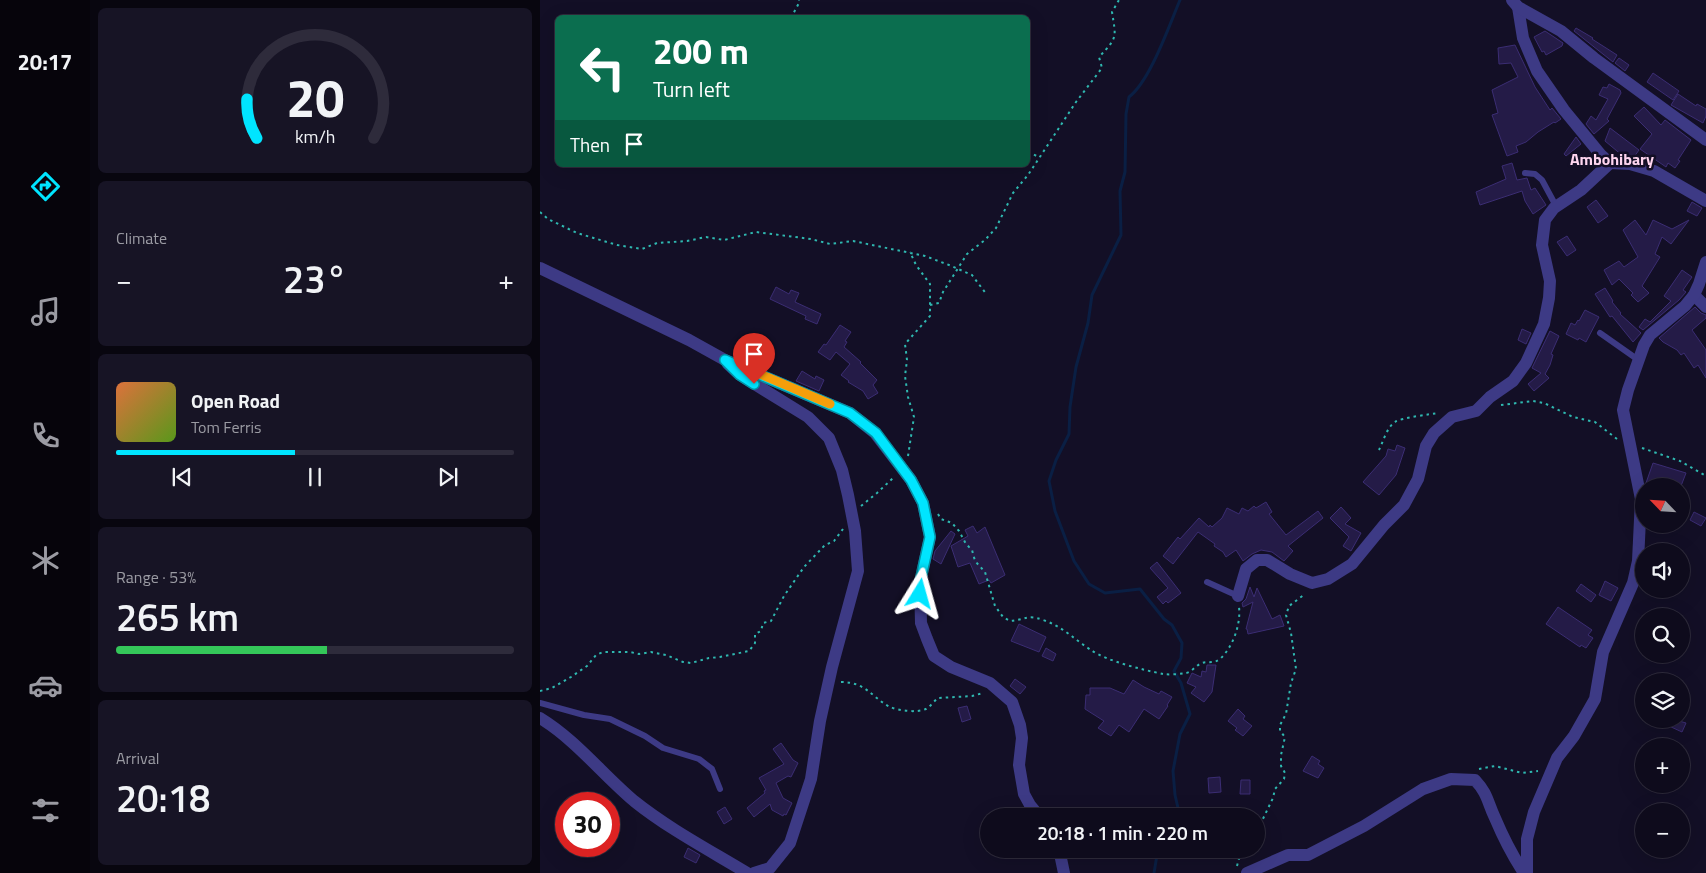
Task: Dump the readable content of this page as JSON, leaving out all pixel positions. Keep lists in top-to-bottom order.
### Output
{
  "districts": ["Ambohibary"],
  "north": "top left",
  "page": {
    "tabs": "20:17",
    "turn": ["200 m", "Turn left"],
    "then": "Then",
    "tile": [
      "Climate",
      ["Range · 53%", "265 km"],
      ["Arrival", "20:18"]
    ],
    "heat": ["−", "23°", "+"],
    "song": ["Open Road", "Tom Ferris"],
    "map_buttons": ["+", "−"],
    "limit": "30",
    "trip": "20:18 · 1 min · 220 m",
    "gauge": ["20", "km/h"]
  }
}
